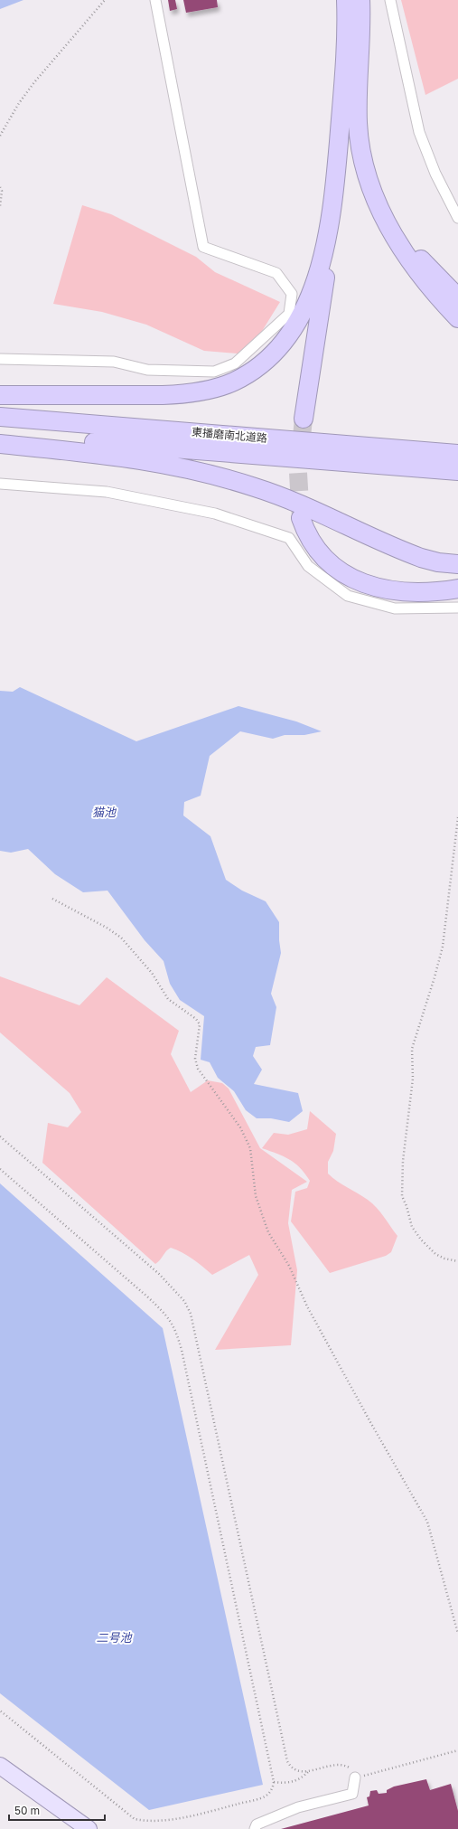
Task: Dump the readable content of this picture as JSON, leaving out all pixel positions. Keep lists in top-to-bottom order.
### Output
{
  "streets": {
    "highway": ["東播磨南北道路"]
  },
  "water": ["猫池", "二号池"],
  "scale_bar": "50 m"
}
